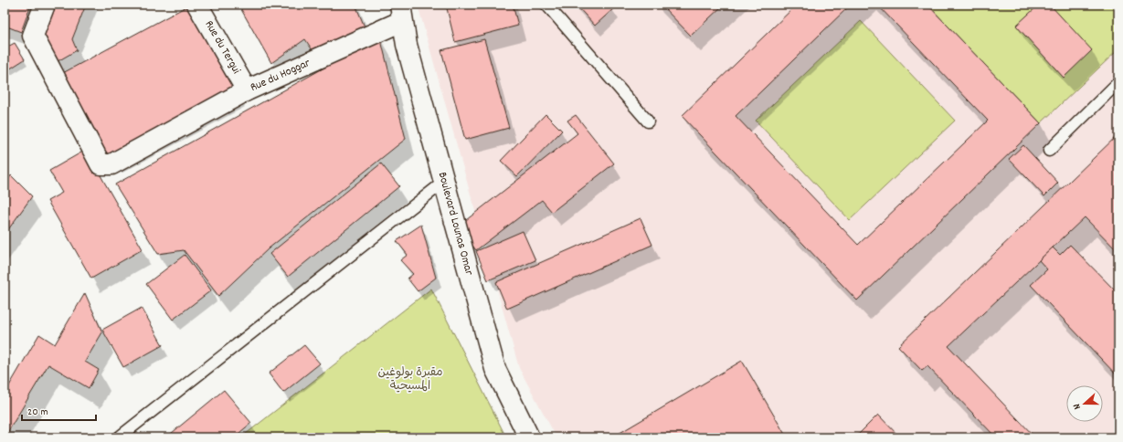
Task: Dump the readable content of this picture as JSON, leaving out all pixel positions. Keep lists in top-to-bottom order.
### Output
{
  "streets": {
    "street": ["Rue du Tergui", "Rue du Hoggar", "Boulevard Lounas Omar"]
  },
  "crossings": [
    ["Rue du Tergui", "Rue du Hoggar"],
    ["Rue du Hoggar", "Boulevard Lounas Omar"]
  ],
  "parks": ["مقبرة بولوغين المسيحية"],
  "scale_bar": "20 m",
  "north": "left"
}
